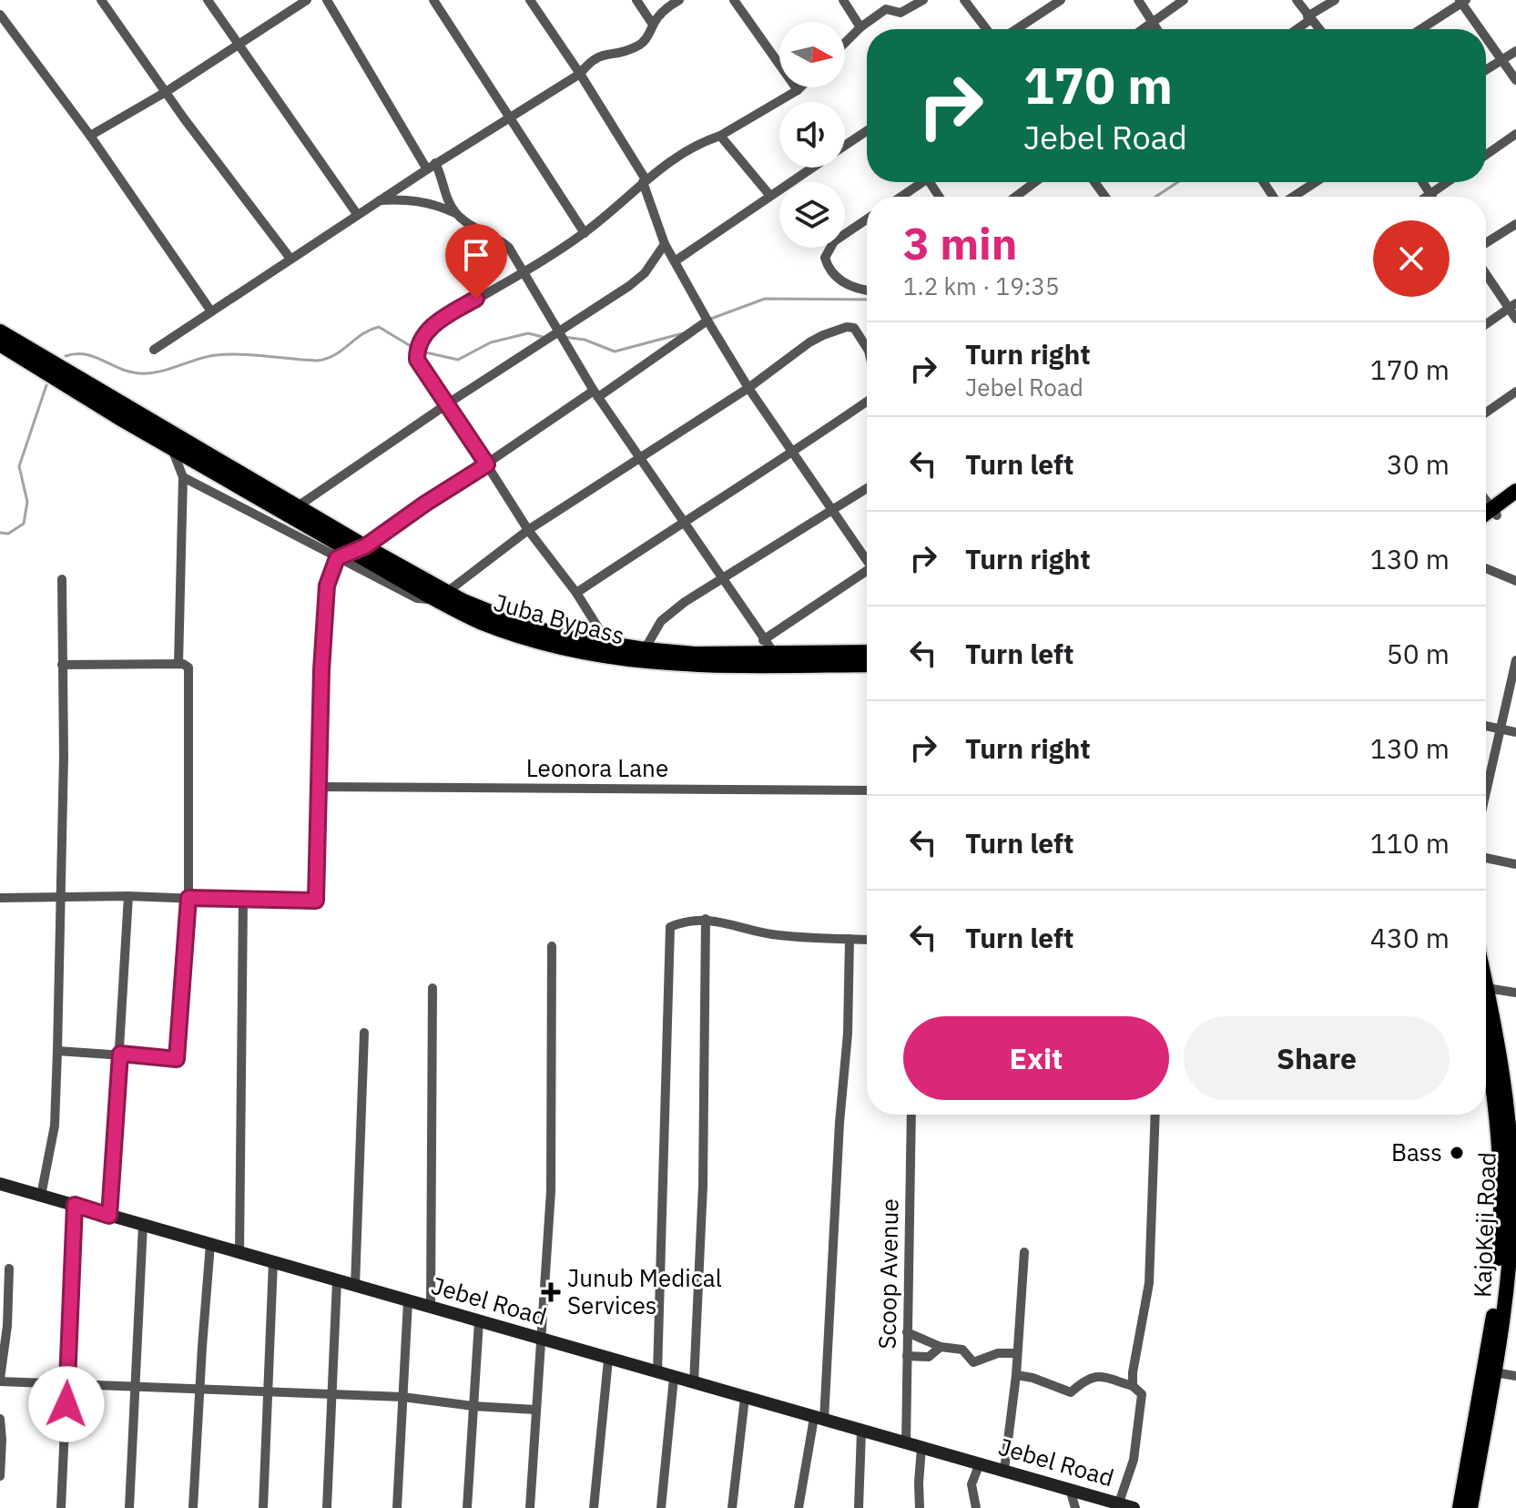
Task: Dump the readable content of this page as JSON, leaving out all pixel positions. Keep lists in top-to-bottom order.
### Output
{
  "streets": {
    "main road": ["Juba Bypass", "KajoKeji Road", "Jebel Road"],
    "street": ["Leonora Lane", "Scoop Avenue"]
  },
  "crossings": [
    ["Scoop Avenue", "Jebel Road"]
  ],
  "places": {
    "other": ["Bass"],
    "health": ["Junub Medical Services"]
  },
  "north": "right",
  "page": {
    "turn": ["170 m", "Jebel Road"],
    "heading": ["3 min", "1.2 km · 19:35"],
    "list": [
      {
        "name": "Turn right",
        "note": "Jebel Road",
        "value": "170 m"
      },
      {
        "name": "Turn left",
        "value": "30 m"
      },
      {
        "name": "Turn right",
        "value": "130 m"
      },
      {
        "name": "Turn left",
        "value": "50 m"
      },
      {
        "name": "Turn right",
        "value": "130 m"
      },
      {
        "name": "Turn left",
        "value": "110 m"
      },
      {
        "name": "Turn left",
        "value": "430 m"
      }
    ],
    "buttons": ["Exit", "Share"]
  }
}
